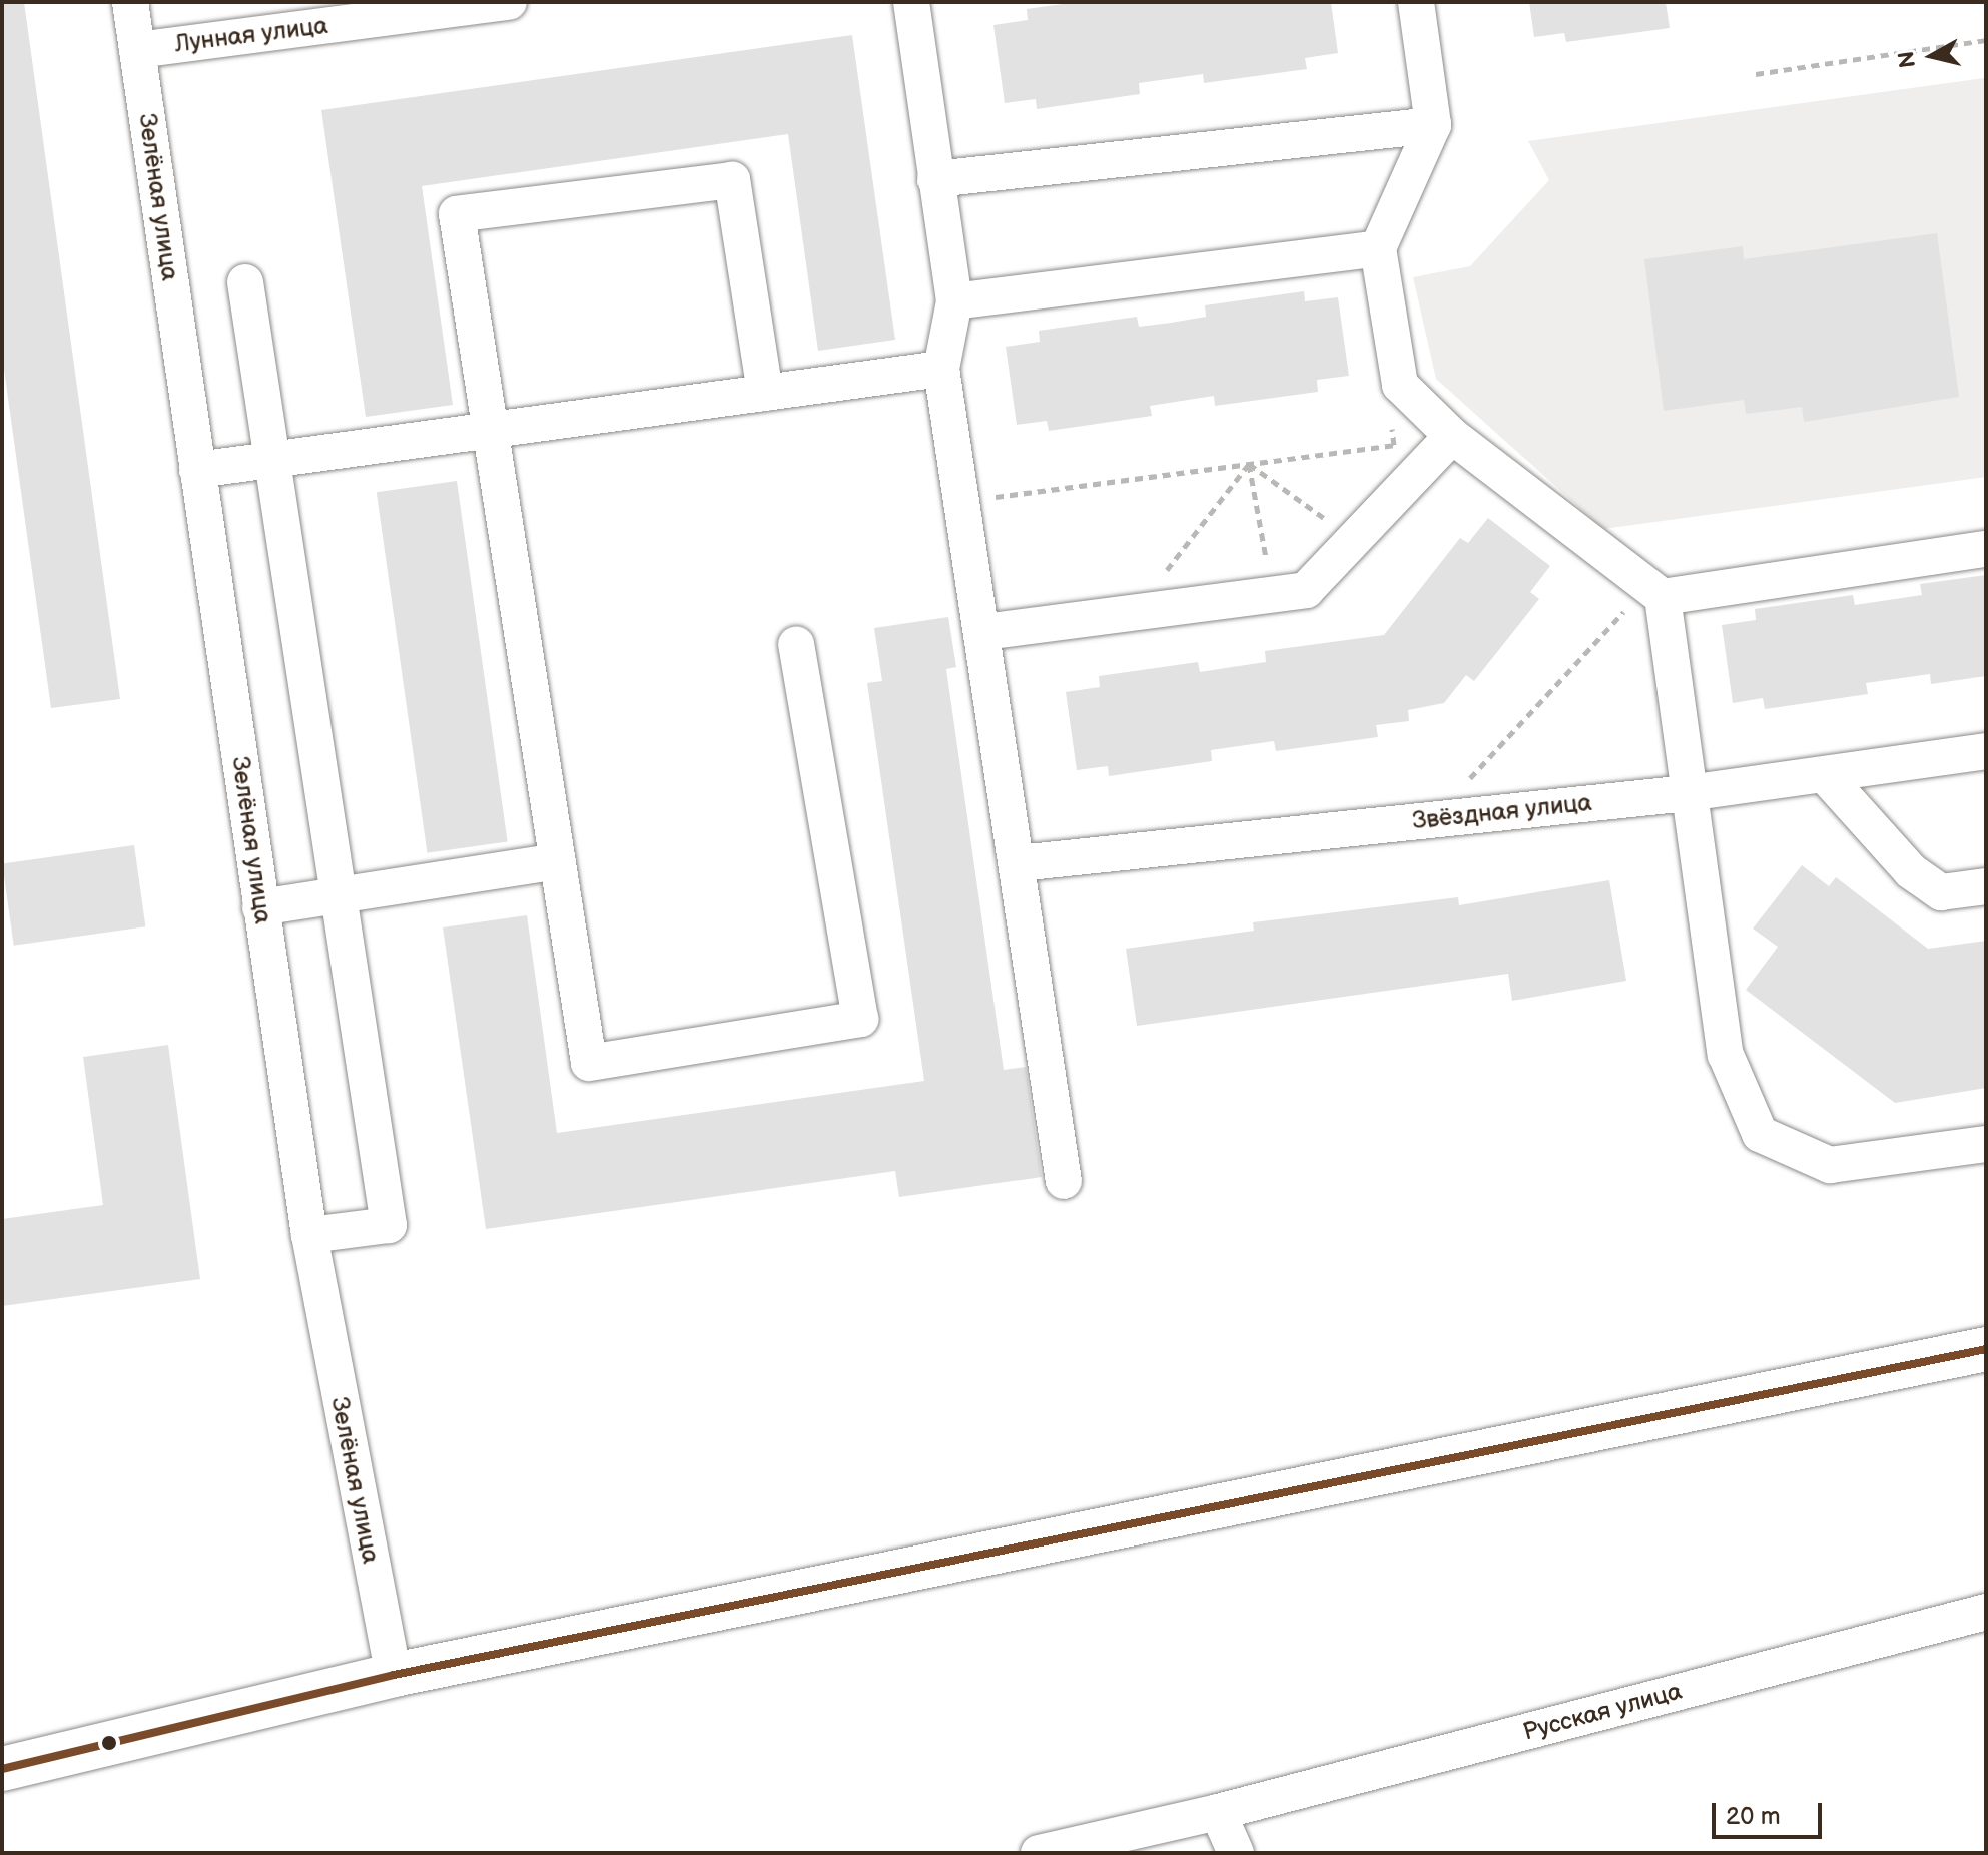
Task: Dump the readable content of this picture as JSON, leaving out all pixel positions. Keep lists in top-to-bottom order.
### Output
{
  "streets": {
    "street": [
      "Лунная улица",
      "Зелёная улица",
      "Звёздная улица",
      "Русская улица"
    ]
  },
  "crossings": [
    ["Лунная улица", "Зелёная улица"]
  ],
  "scale_bar": "20 m",
  "north": "left"
}
